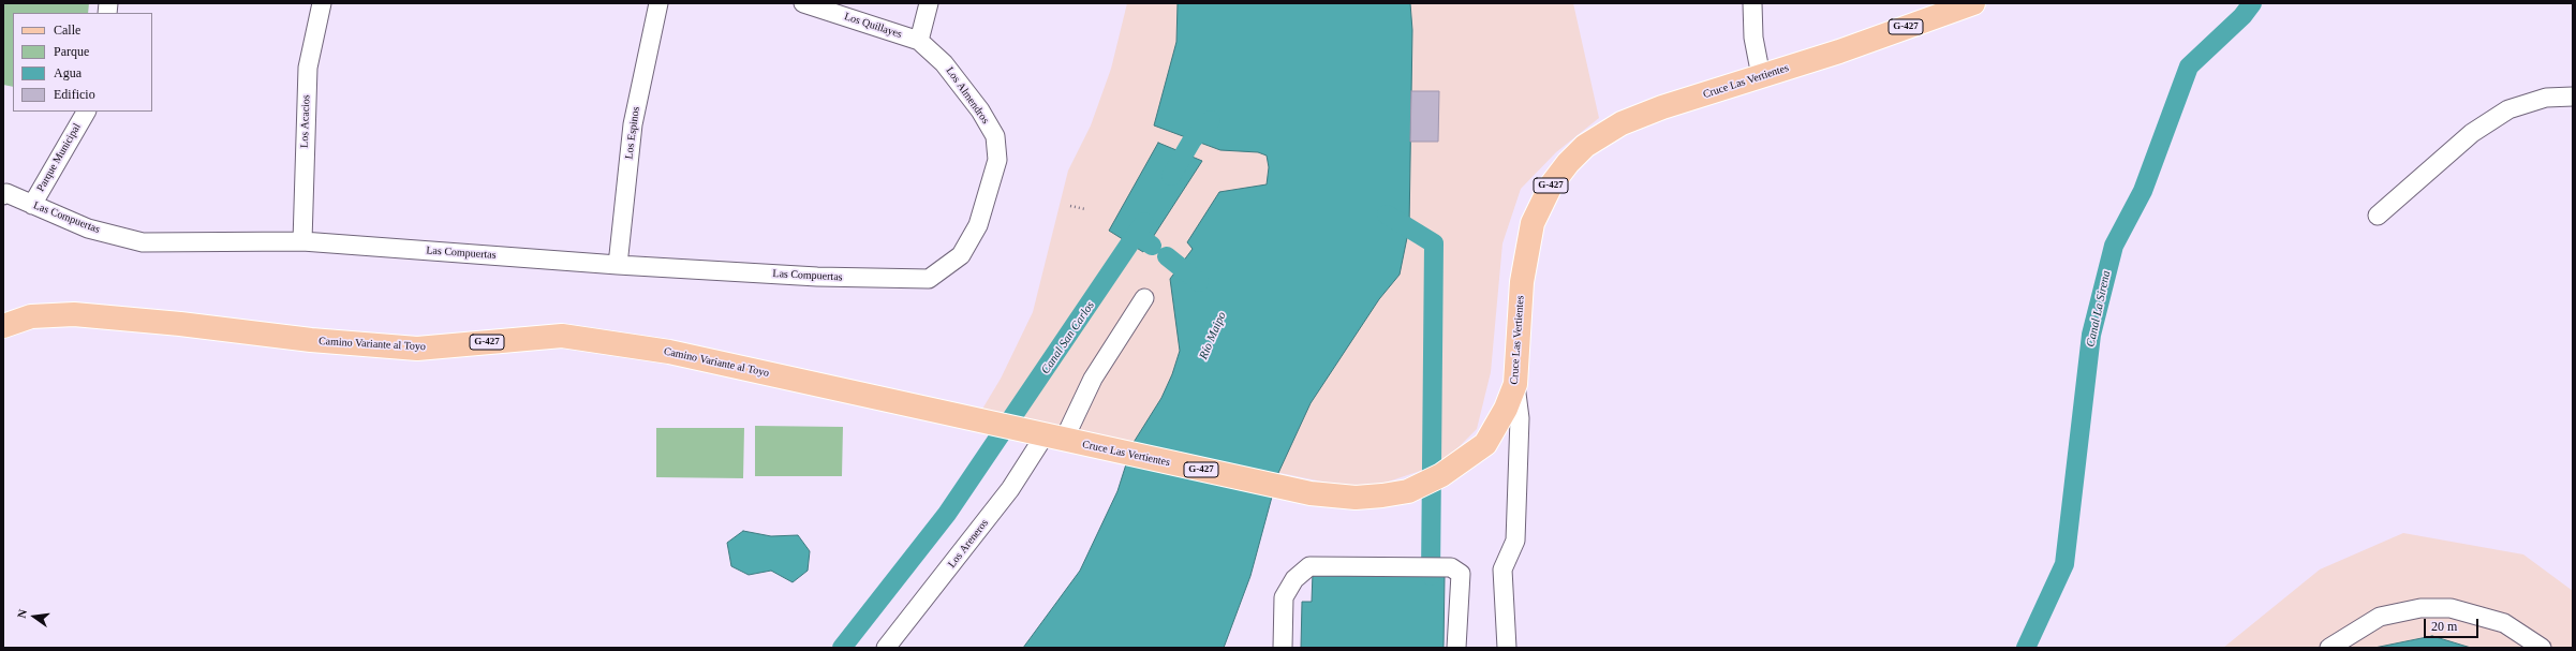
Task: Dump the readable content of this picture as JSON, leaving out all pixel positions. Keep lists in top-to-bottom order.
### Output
{
  "streets": {
    "main road": ["G-427", "Cruce Las Vertientes", "Camino Variante al Toyo"],
    "street": [
      "Los Quillayes",
      "Los Almendros",
      "Los Acacios",
      "Los Espinos",
      "Parque Municipal",
      "Las Compuertas",
      "Los Areneros"
    ]
  },
  "crossings": [
    ["Los Quillayes", "Los Almendros"],
    ["Cruce Las Vertientes", "Camino Variante al Toyo"],
    ["Cruce Las Vertientes", "Los Areneros"],
    ["Los Almendros", "Las Compuertas"],
    ["Los Acacios", "Las Compuertas"],
    ["Los Espinos", "Las Compuertas"],
    ["Parque Municipal", "Las Compuertas"]
  ],
  "water": ["Canal La Sirena", "Río Maipo", "Canal San Carlos"],
  "legend": [
    "Calle",
    "Parque",
    "Agua",
    "Edificio"
  ],
  "scale_bar": "20 m",
  "north": "left"
}
